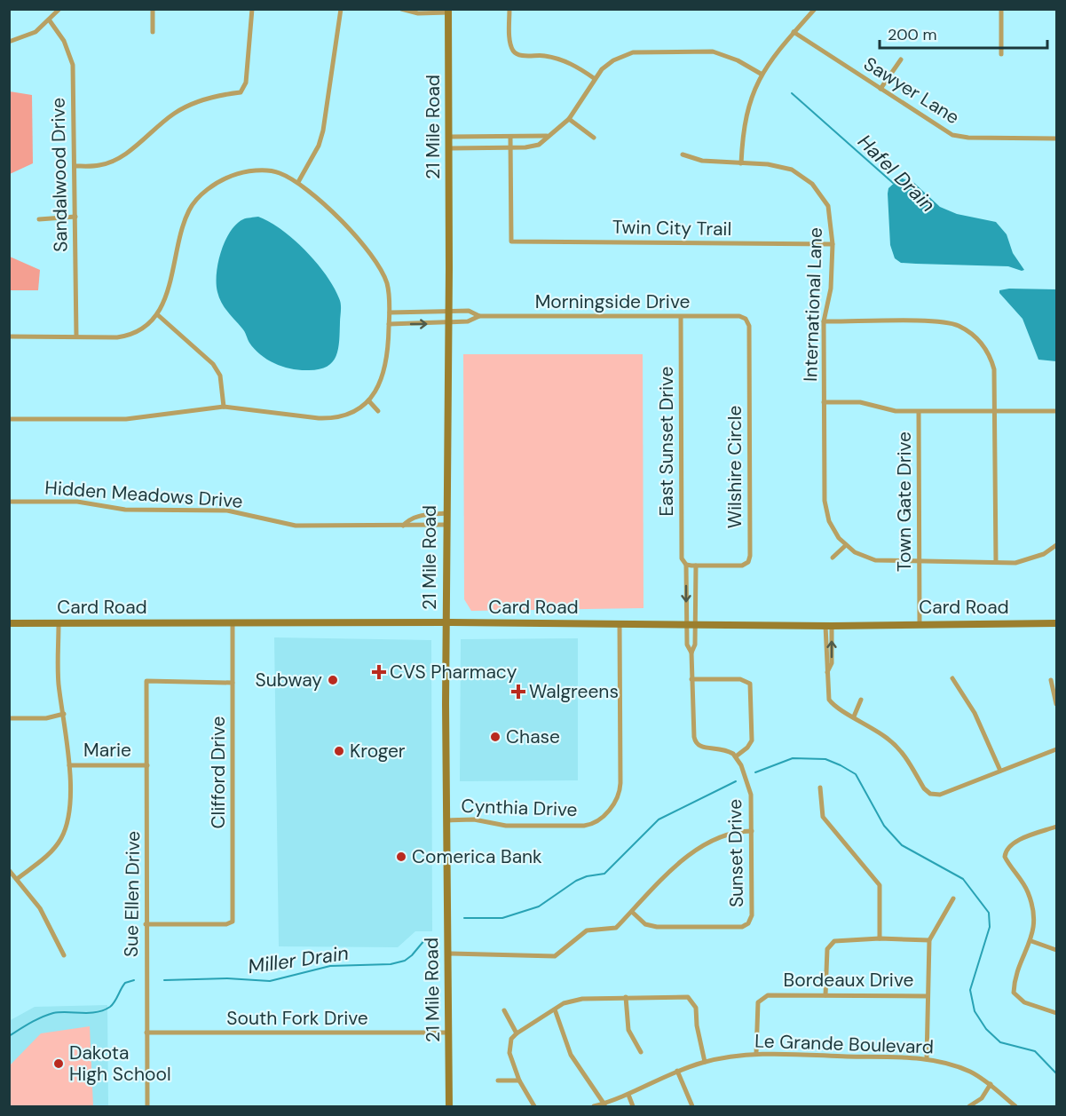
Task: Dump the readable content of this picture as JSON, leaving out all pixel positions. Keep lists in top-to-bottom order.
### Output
{
  "streets": {
    "street": [
      "Sawyer Lane",
      "21 Mile Road",
      "Sandalwood Drive",
      "Twin City Trail",
      "Morningside Drive",
      "International Lane",
      "East Sunset Drive",
      "Wilshire Circle",
      "Hidden Meadows Drive",
      "Town Gate Drive",
      "Card Road",
      "Marie",
      "Clifford Drive",
      "Cynthia Drive",
      "Sunset Drive",
      "Sue Ellen Drive",
      "Bordeaux Drive",
      "South Fork Drive",
      "Le Grande Boulevard"
    ]
  },
  "crossings": [
    ["21 Mile Road", "Morningside Drive"],
    ["21 Mile Road", "Hidden Meadows Drive"],
    ["21 Mile Road", "Card Road"],
    ["21 Mile Road", "Cynthia Drive"],
    ["21 Mile Road", "South Fork Drive"],
    ["Twin City Trail", "International Lane"],
    ["Morningside Drive", "East Sunset Drive"],
    ["Morningside Drive", "Wilshire Circle"],
    ["International Lane", "Town Gate Drive"],
    ["East Sunset Drive", "Card Road"],
    ["Town Gate Drive", "Card Road"],
    ["Card Road", "Clifford Drive"],
    ["Card Road", "Cynthia Drive"],
    ["Marie", "Sue Ellen Drive"],
    ["Clifford Drive", "Sue Ellen Drive"],
    ["Sue Ellen Drive", "South Fork Drive"],
    ["Bordeaux Drive", "Le Grande Boulevard"]
  ],
  "water": ["Hafel Drain", "Miller Drain"],
  "places": {
    "health": ["CVS Pharmacy", "Walgreens"],
    "other": [
      "Subway",
      "Chase",
      "Kroger",
      "Comerica Bank",
      "Dakota High School"
    ]
  },
  "scale_bar": "200 m"
}
